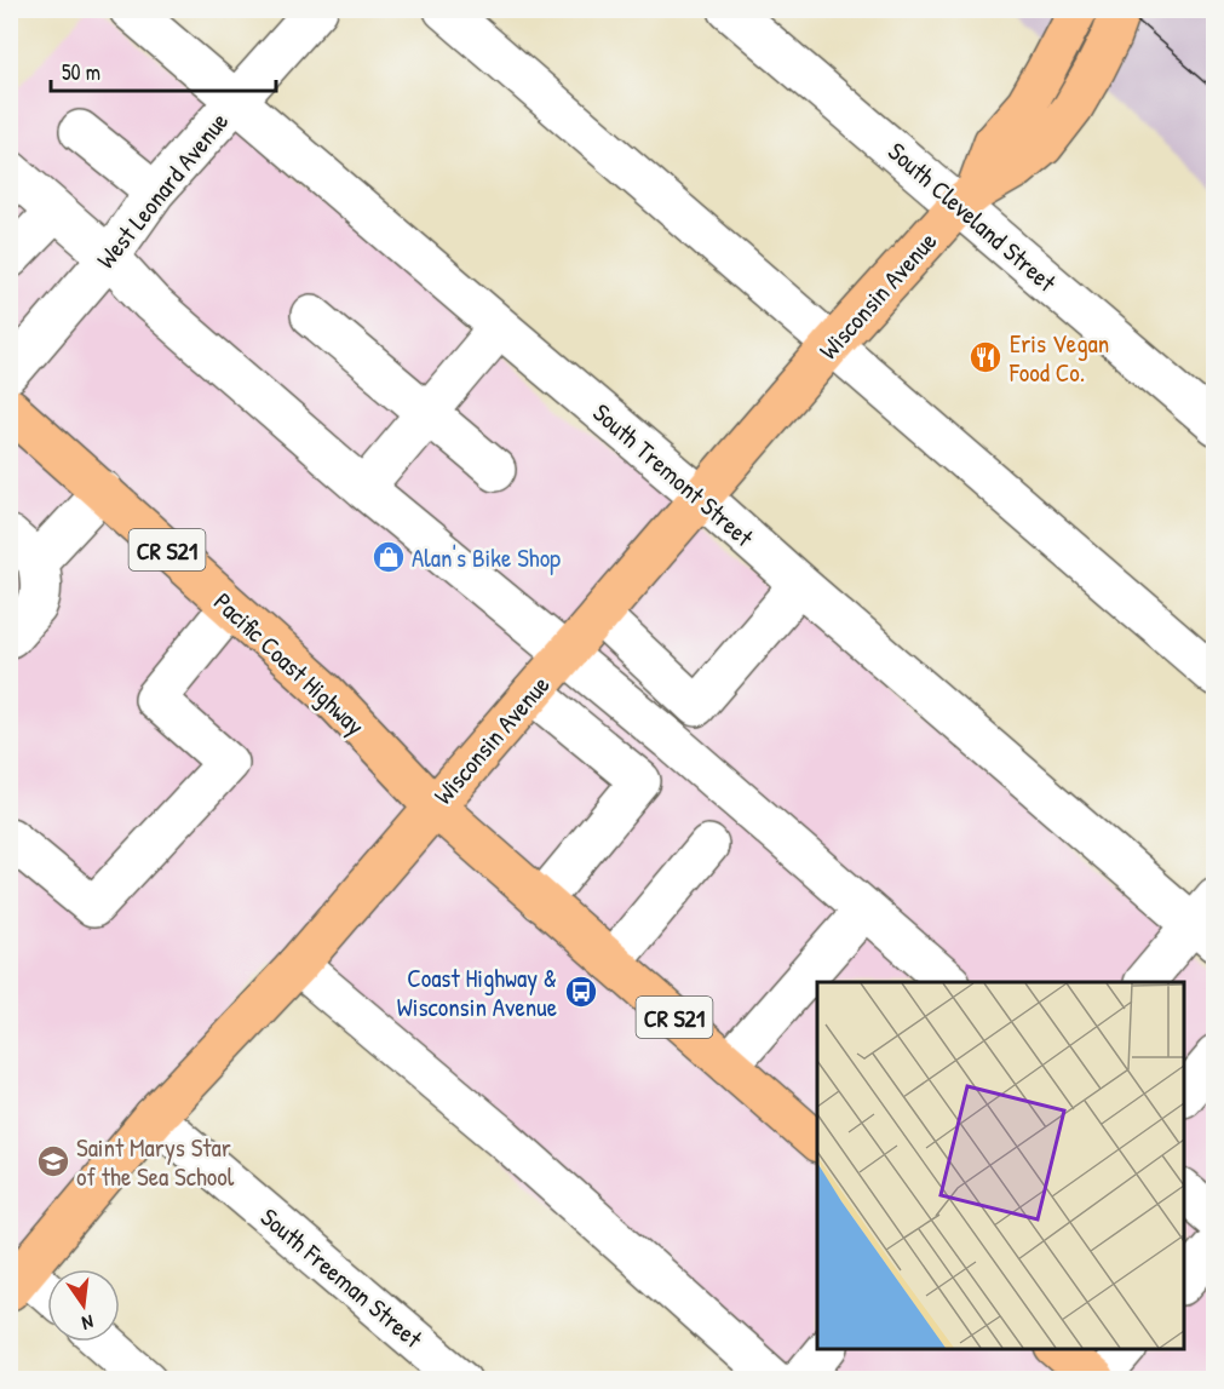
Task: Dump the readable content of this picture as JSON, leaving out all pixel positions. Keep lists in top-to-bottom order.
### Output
{
  "streets": {
    "main road": ["Wisconsin Avenue", "CR S21", "Pacific Coast Highway"],
    "street": [
      "West Leonard Avenue",
      "South Cleveland Street",
      "South Tremont Street",
      "South Freeman Street"
    ]
  },
  "crossings": [
    ["West Leonard Avenue", "South Tremont Street"],
    ["South Cleveland Street", "Wisconsin Avenue"],
    ["Wisconsin Avenue", "South Tremont Street"],
    ["Wisconsin Avenue", "CR S21"],
    ["Wisconsin Avenue", "Pacific Coast Highway"],
    ["Wisconsin Avenue", "South Freeman Street"],
    ["CR S21", "Pacific Coast Highway"]
  ],
  "places": {
    "restaurant": ["Eris Vegan Food Co."],
    "shop": ["Alan's Bike Shop"],
    "bus stop": ["Coast Highway & Wisconsin Avenue"],
    "school or university": ["Saint Marys Star of the Sea School"]
  },
  "scale_bar": "50 m",
  "north": "bottom"
}
